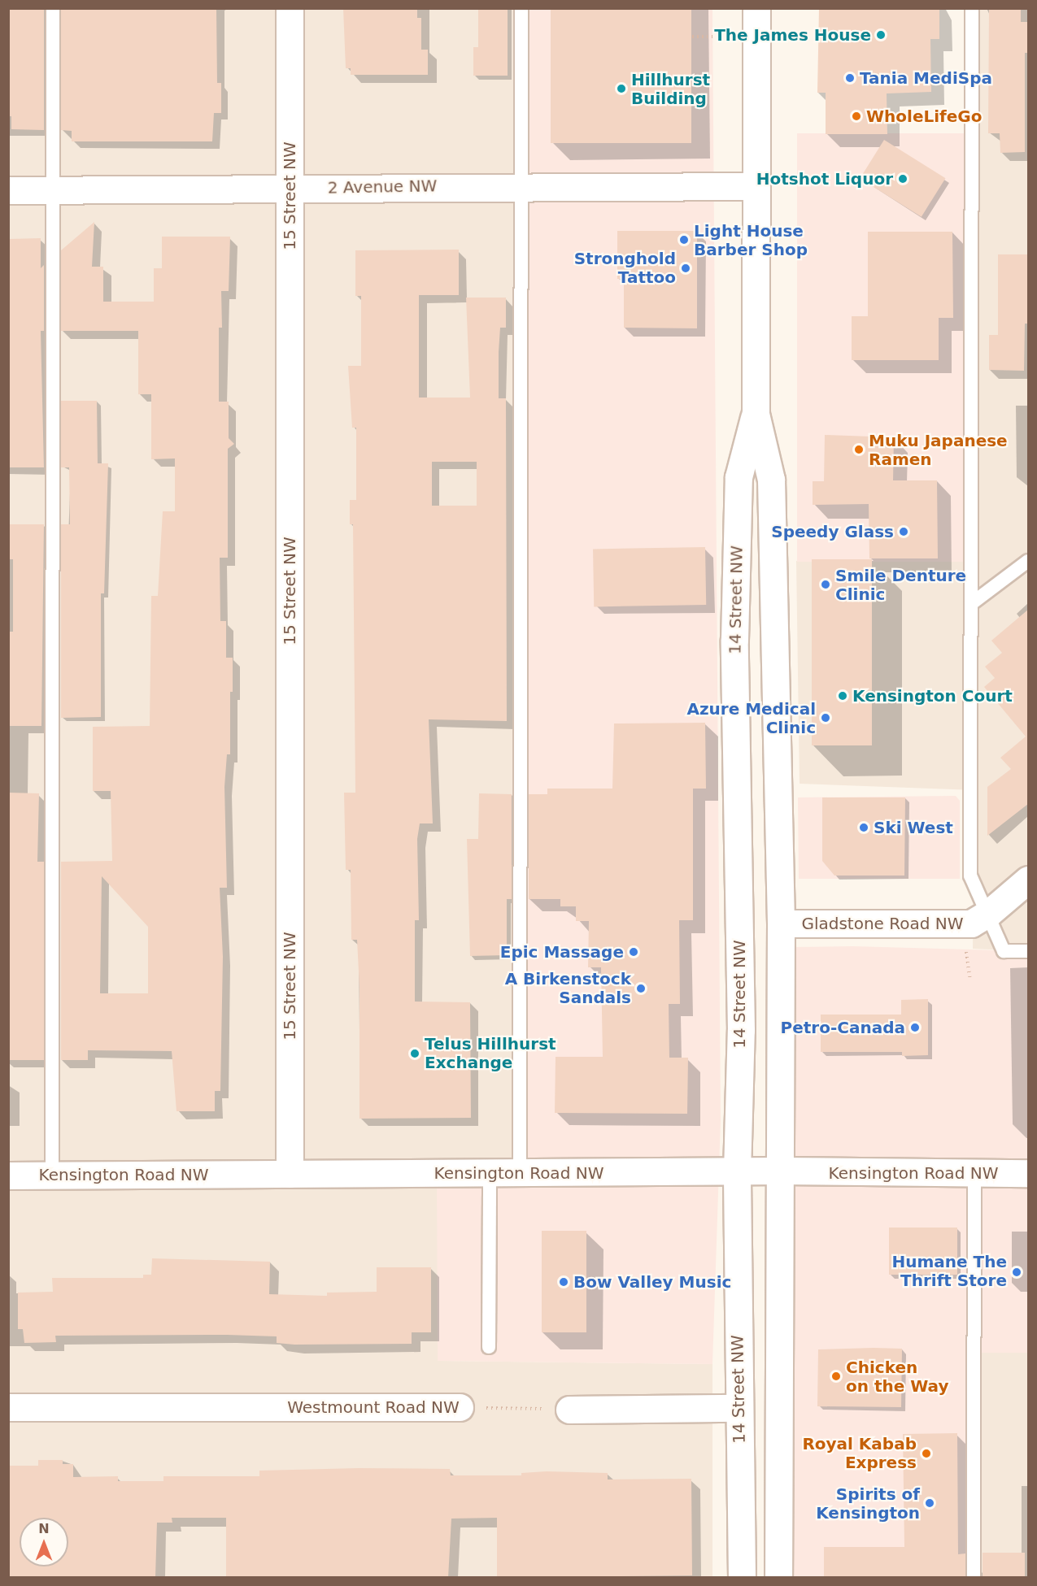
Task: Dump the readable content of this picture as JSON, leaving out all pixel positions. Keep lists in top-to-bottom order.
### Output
{
  "streets": {
    "street": [
      "2 Avenue NW",
      "15 Street NW",
      "14 Street NW",
      "Gladstone Road NW",
      "Kensington Road NW",
      "Westmount Road NW"
    ]
  },
  "crossings": [
    ["2 Avenue NW", "15 Street NW"],
    ["2 Avenue NW", "14 Street NW"],
    ["15 Street NW", "Kensington Road NW"],
    ["14 Street NW", "Gladstone Road NW"],
    ["14 Street NW", "Kensington Road NW"]
  ],
  "places": [
    "The James House",
    "Tania MediSpa",
    "Hillhurst Building",
    "WholeLifeGo",
    "Hotshot Liquor",
    "Light House Barber Shop",
    "Stronghold Tattoo",
    "Muku Japanese Ramen",
    "Speedy Glass",
    "Smile Denture Clinic",
    "Kensington Court",
    "Azure Medical Clinic",
    "Ski West",
    "Epic Massage",
    "A Birkenstock Sandals",
    "Petro-Canada",
    "Telus Hillhurst Exchange",
    "Humane The Thrift Store",
    "Bow Valley Music",
    "Chicken on the Way",
    "Royal Kabab Express",
    "Spirits of Kensington"
  ],
  "north": "top"
}
